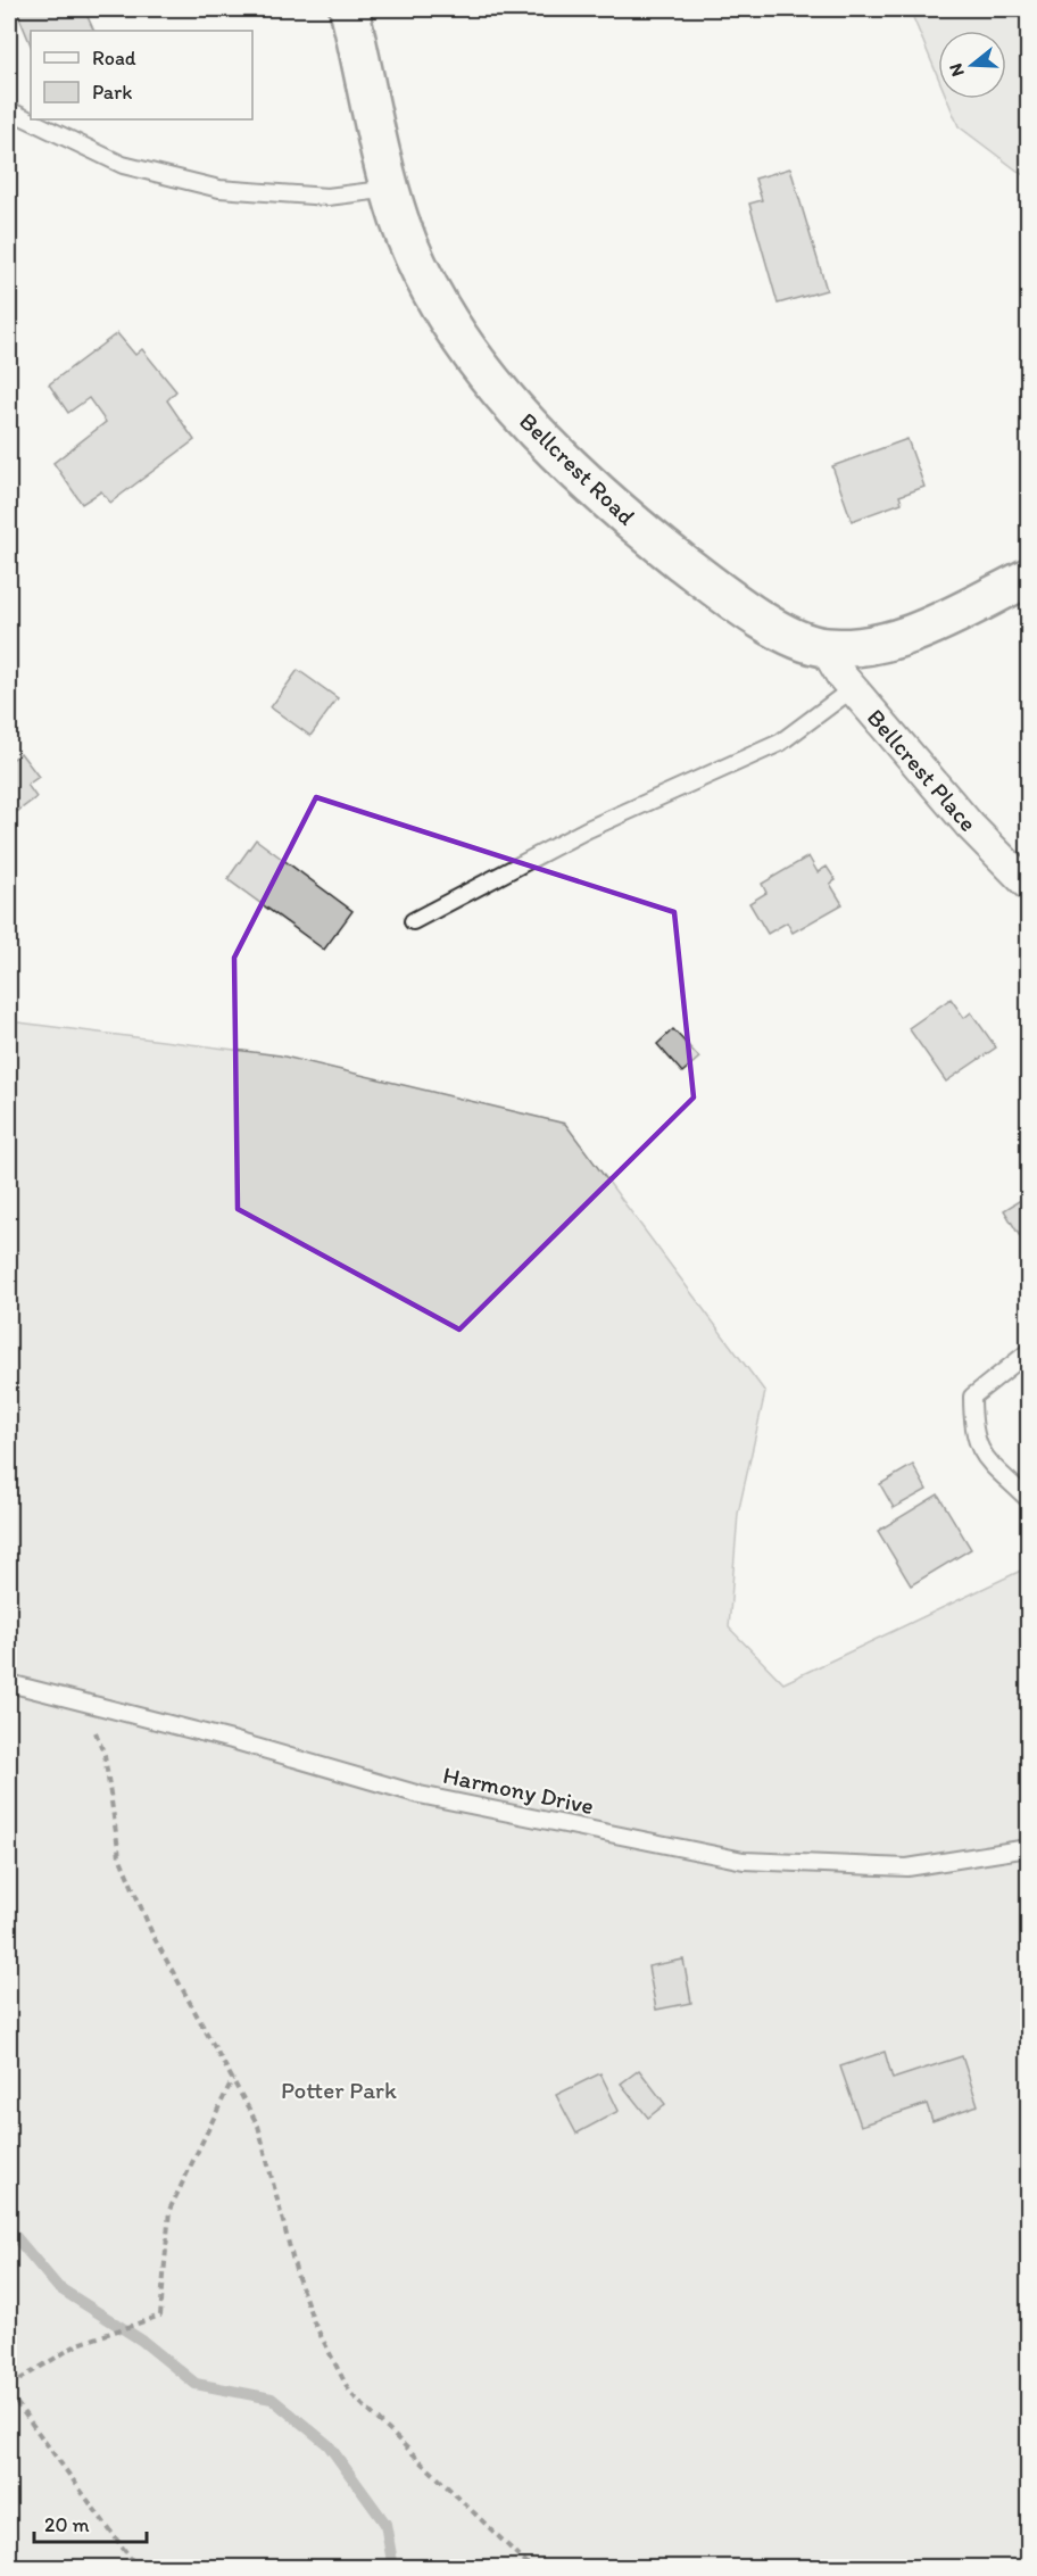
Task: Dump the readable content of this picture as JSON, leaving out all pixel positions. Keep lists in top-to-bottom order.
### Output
{
  "streets": {
    "street": ["Bellcrest Road", "Bellcrest Place"],
    "lane": ["Harmony Drive"]
  },
  "crossings": [
    ["Bellcrest Road", "Bellcrest Place"]
  ],
  "parks": ["Potter Park"],
  "legend": ["Road", "Park"],
  "scale_bar": "20 m",
  "north": "left"
}
